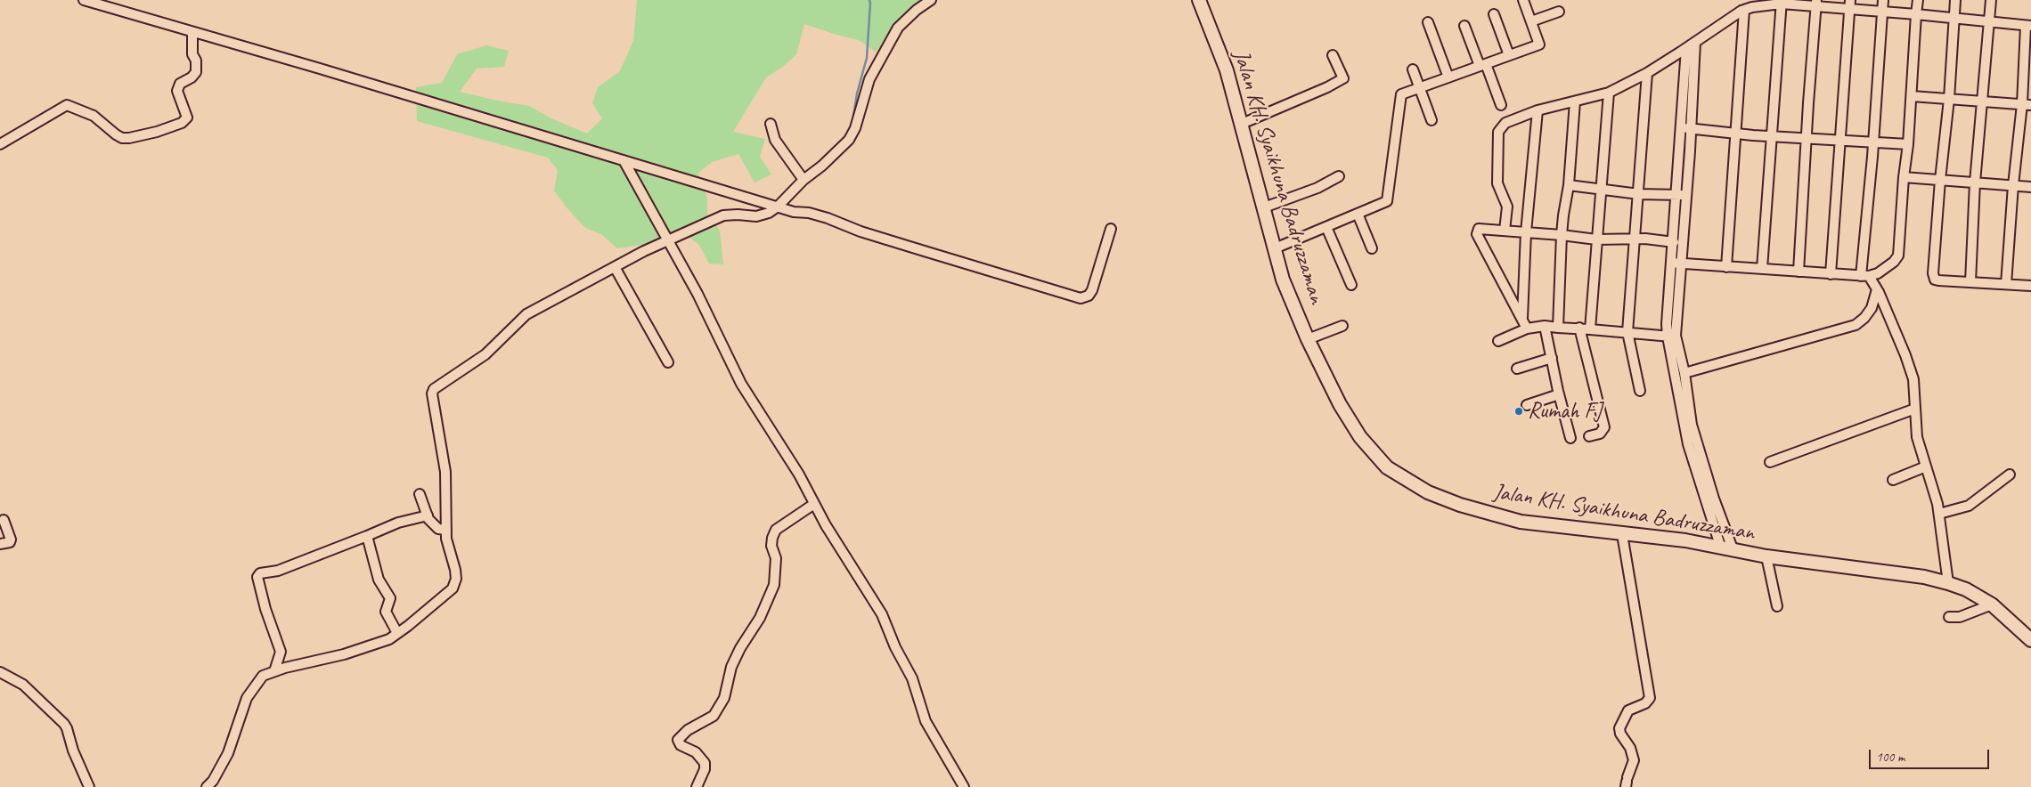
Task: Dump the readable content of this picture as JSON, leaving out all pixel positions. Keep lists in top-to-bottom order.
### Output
{
  "streets": {
    "main road": ["Jalan KH. Syaikhuna Badruzzaman"]
  },
  "places": ["Rumah FJ"],
  "scale_bar": "100 m"
}
